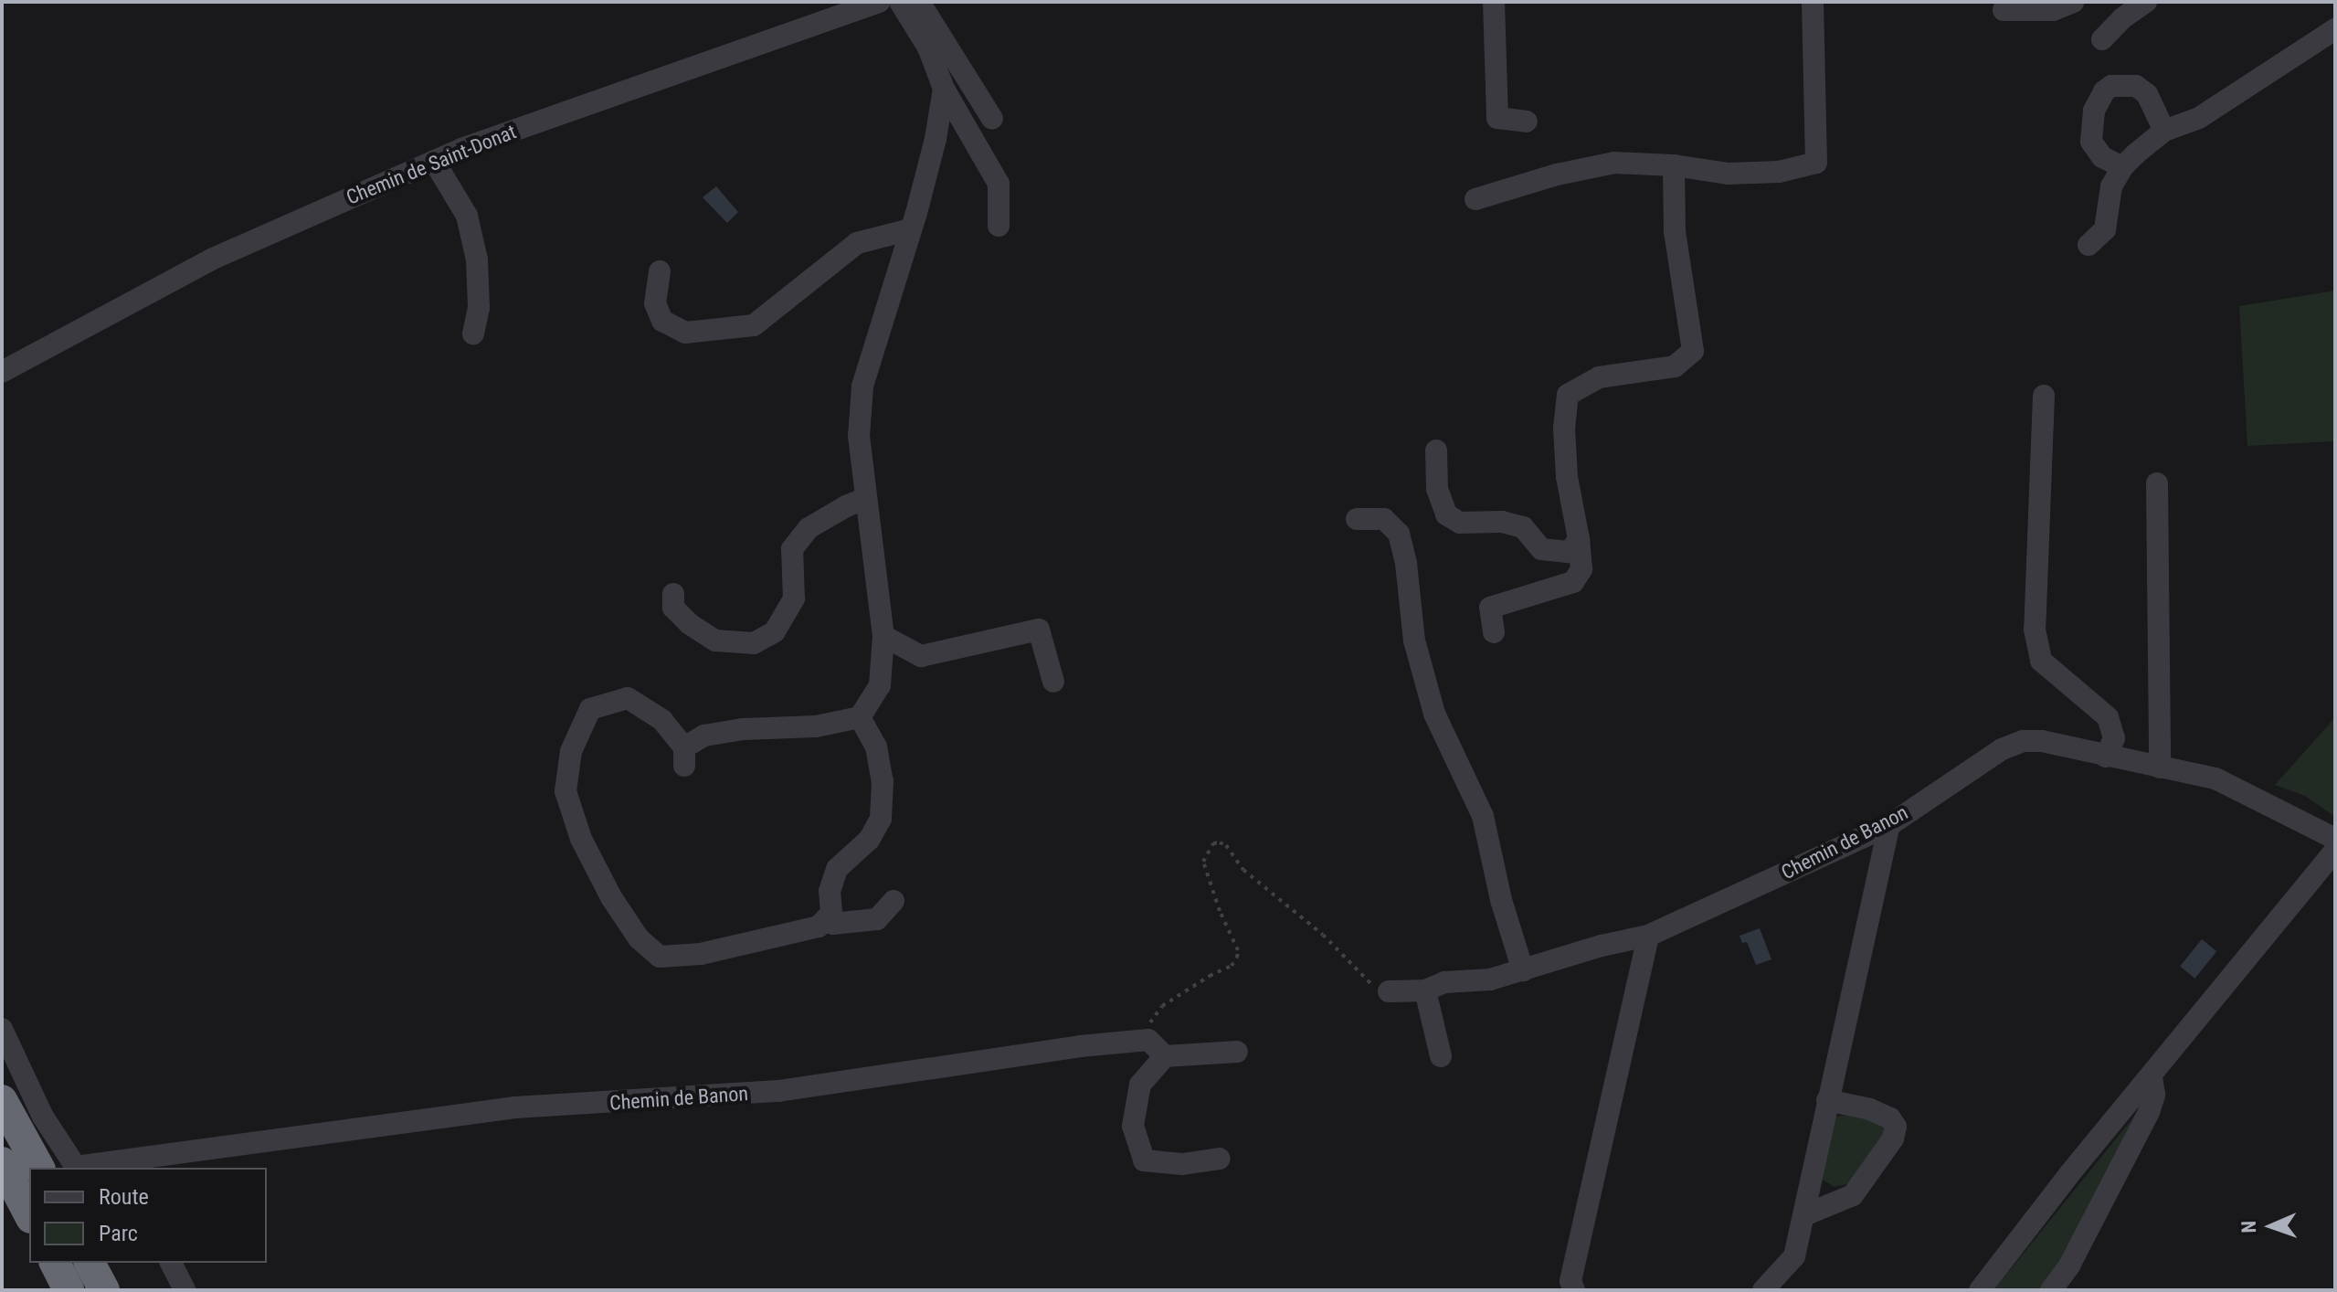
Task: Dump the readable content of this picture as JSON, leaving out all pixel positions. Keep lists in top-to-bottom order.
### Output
{
  "streets": {
    "street": ["Chemin de Saint-Donat", "Chemin de Banon"]
  },
  "legend": ["Route", "Parc"],
  "north": "left"
}
